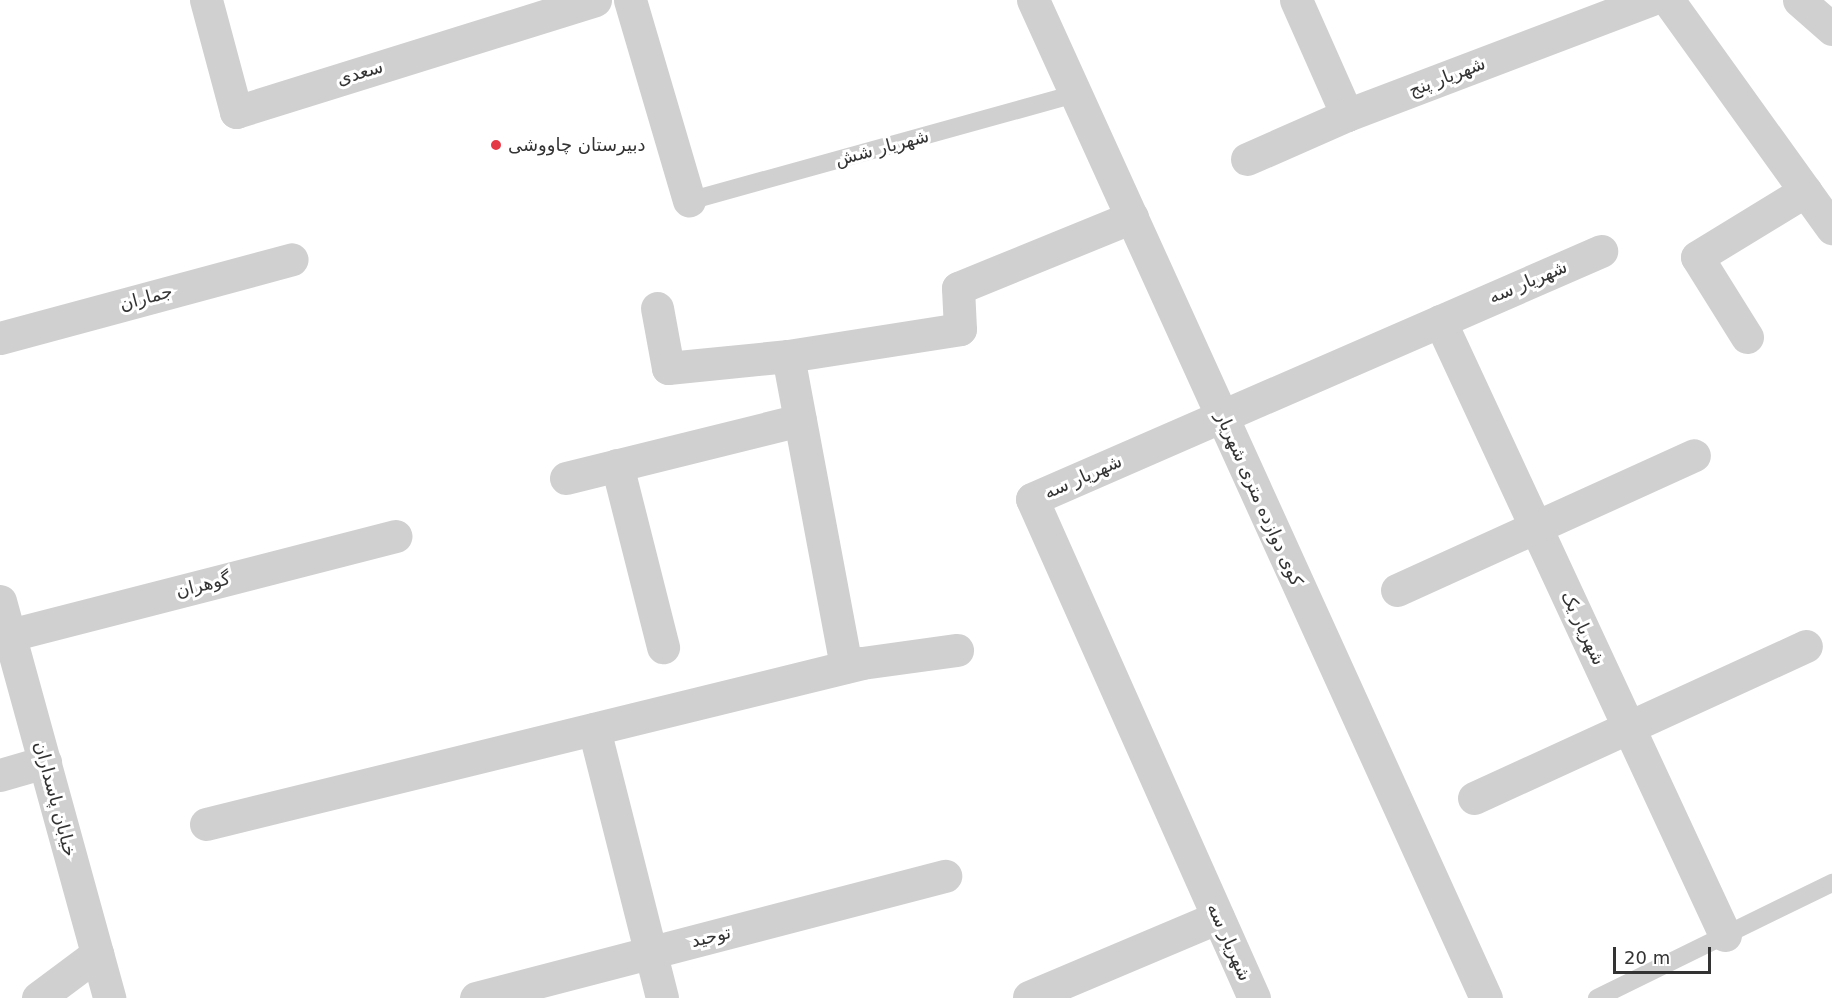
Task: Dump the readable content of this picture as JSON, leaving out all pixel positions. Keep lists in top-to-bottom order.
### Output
{
  "streets": {
    "street": [
      "سعدی",
      "شهریار پنج",
      "شهریار سه",
      "جماران",
      "کوی دوازده متری شهریار",
      "گوهران",
      "شهریار یک",
      "خیابان پاسداران",
      "توحید"
    ],
    "lane": ["شهریار شش"]
  },
  "crossings": [
    ["شهریار شش", "کوی دوازده متری شهریار"],
    ["شهریار سه", "کوی دوازده متری شهریار"],
    ["شهریار سه", "شهریار یک"],
    ["گوهران", "خیابان پاسداران"]
  ],
  "places": ["دبیرستان چاووشی"],
  "scale_bar": "20 m"
}
